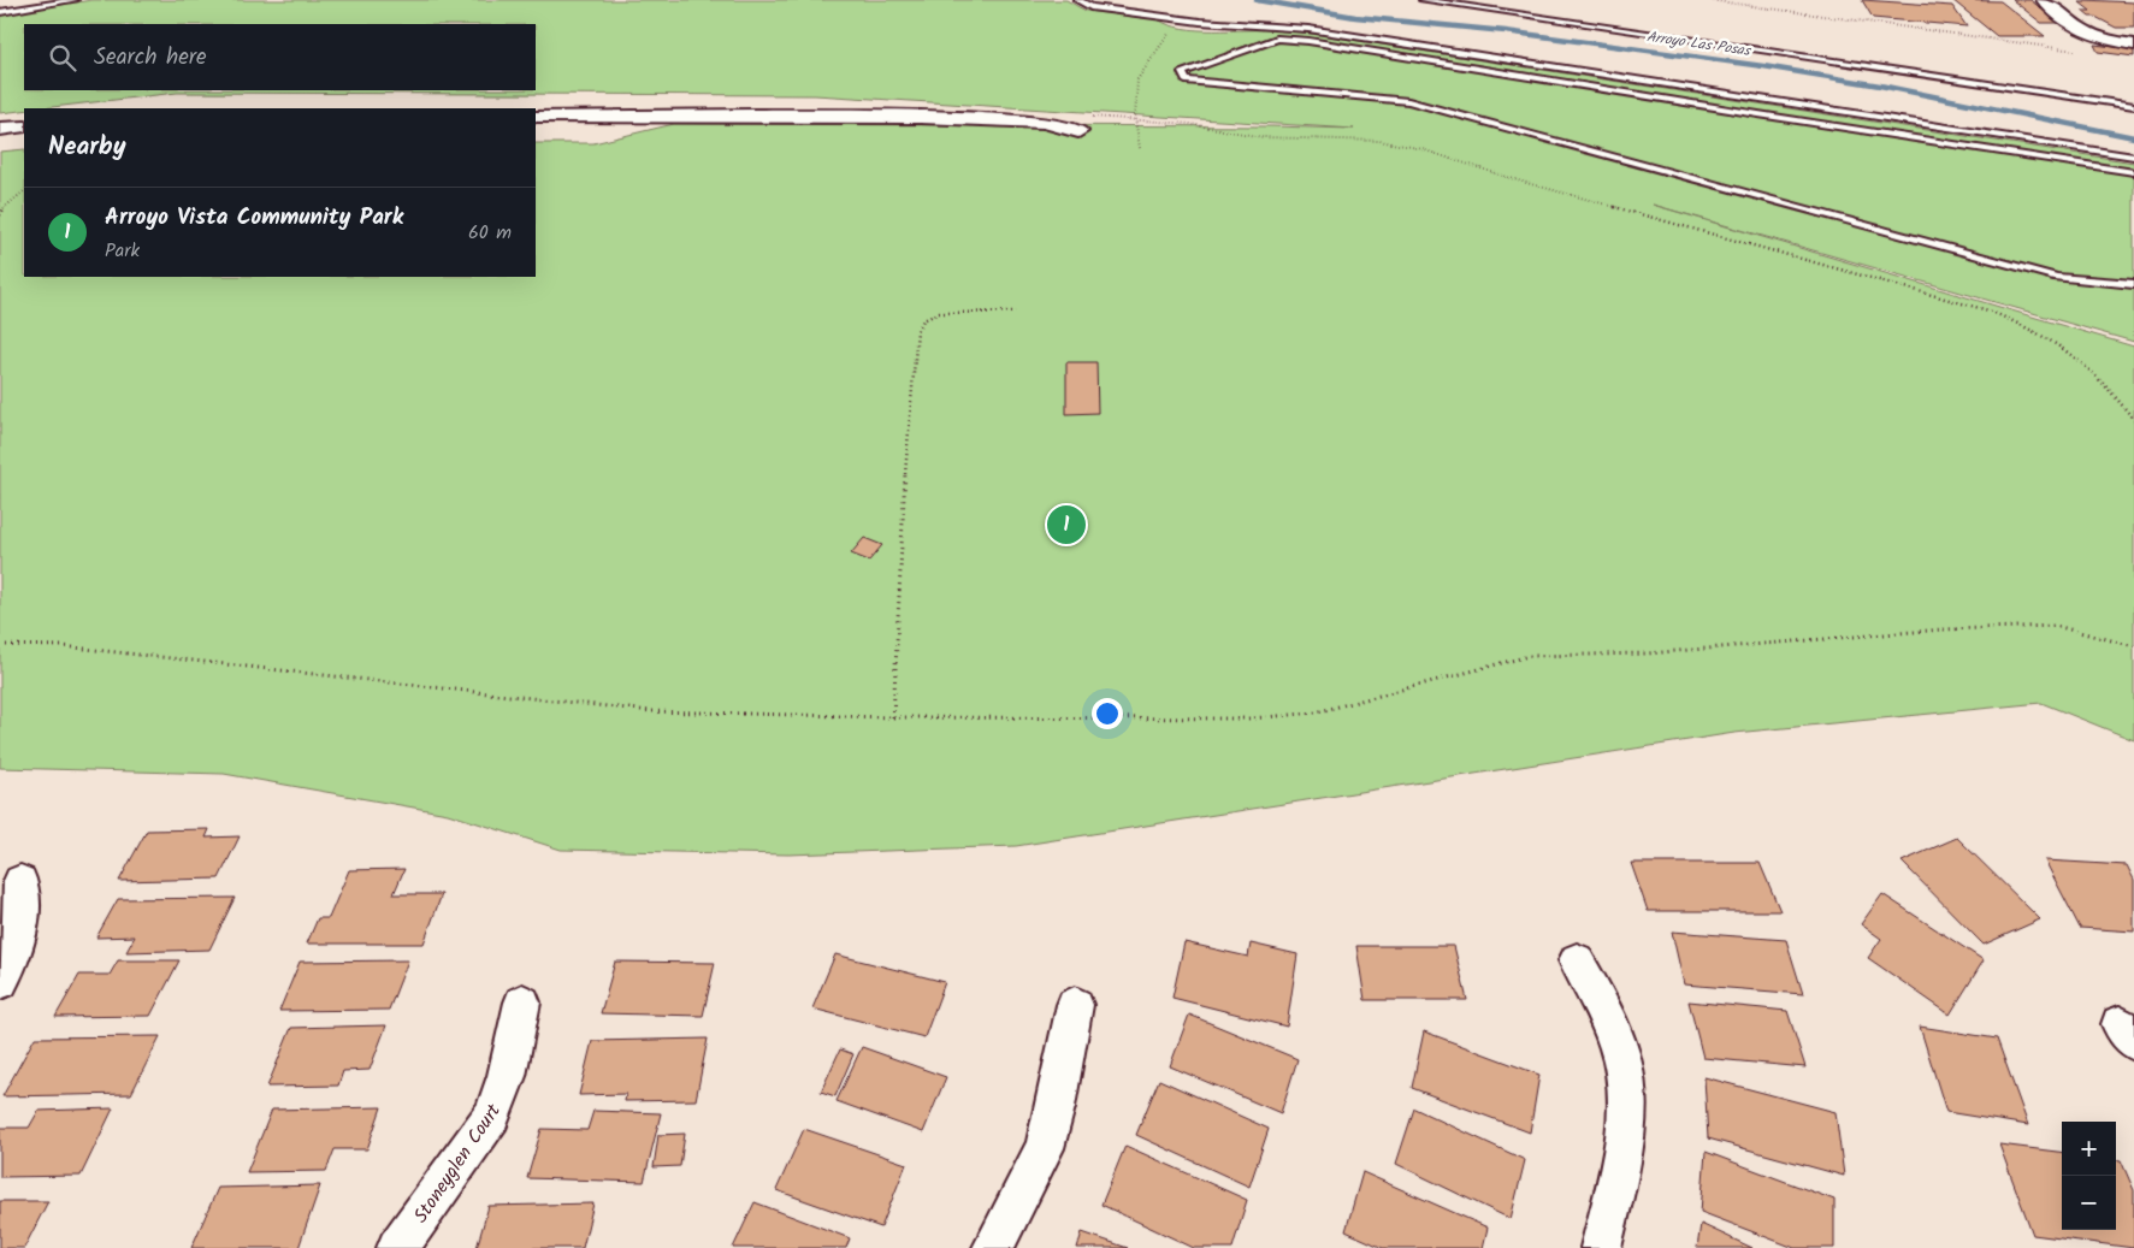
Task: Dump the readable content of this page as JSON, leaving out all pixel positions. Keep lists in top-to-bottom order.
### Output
{
  "streets": {
    "street": ["Stoneyglen Court"]
  },
  "water": ["Arroyo Las Posas"],
  "page": {
    "search": "Search here",
    "heading": "Nearby",
    "list": [
      {
        "mark": "1",
        "name": "Arroyo Vista Community Park",
        "note": "Park",
        "value": "60 m"
      }
    ],
    "pins": "1",
    "map_buttons": ["+", "−"]
  }
}
